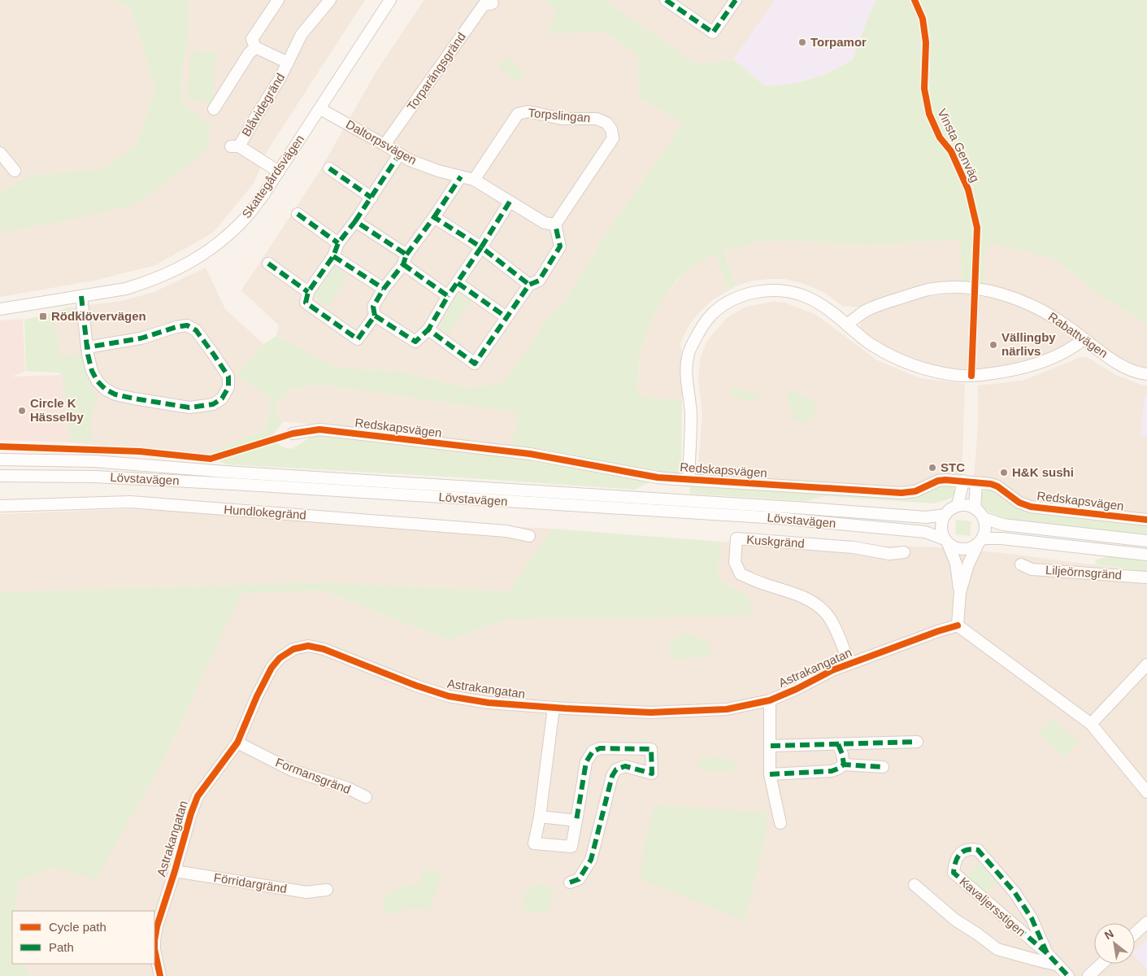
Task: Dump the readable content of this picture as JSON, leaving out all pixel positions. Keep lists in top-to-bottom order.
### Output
{
  "streets": {
    "street": [
      "Torparängsgränd",
      "Blåvidegränd",
      "Torpslingan",
      "Daltorpsvägen",
      "Skattegårdsvägen",
      "Rabattvägen",
      "Redskapsvägen",
      "Lövstavägen",
      "Hundlokegränd",
      "Kuskgränd",
      "Liljeörnsgränd",
      "Astrakangatan",
      "Formansgränd",
      "Förridargränd",
      "Kavaljersstigen"
    ],
    "cycle path": ["Vinsta Genväg"]
  },
  "crossings": [
    ["Torparängsgränd", "Daltorpsvägen"],
    ["Blåvidegränd", "Skattegårdsvägen"],
    ["Torpslingan", "Daltorpsvägen"],
    ["Daltorpsvägen", "Skattegårdsvägen"],
    ["Kuskgränd", "Astrakangatan"],
    ["Astrakangatan", "Formansgränd"],
    ["Astrakangatan", "Förridargränd"]
  ],
  "places": {
    "other": [
      "Torpamor",
      "Vällingby närlivs",
      "Circle K Hässelby",
      "STC",
      "H&K sushi"
    ],
    "transit": ["Rödklövervägen"]
  },
  "legend": ["Cycle path", "Path"],
  "north": "top left"
}
